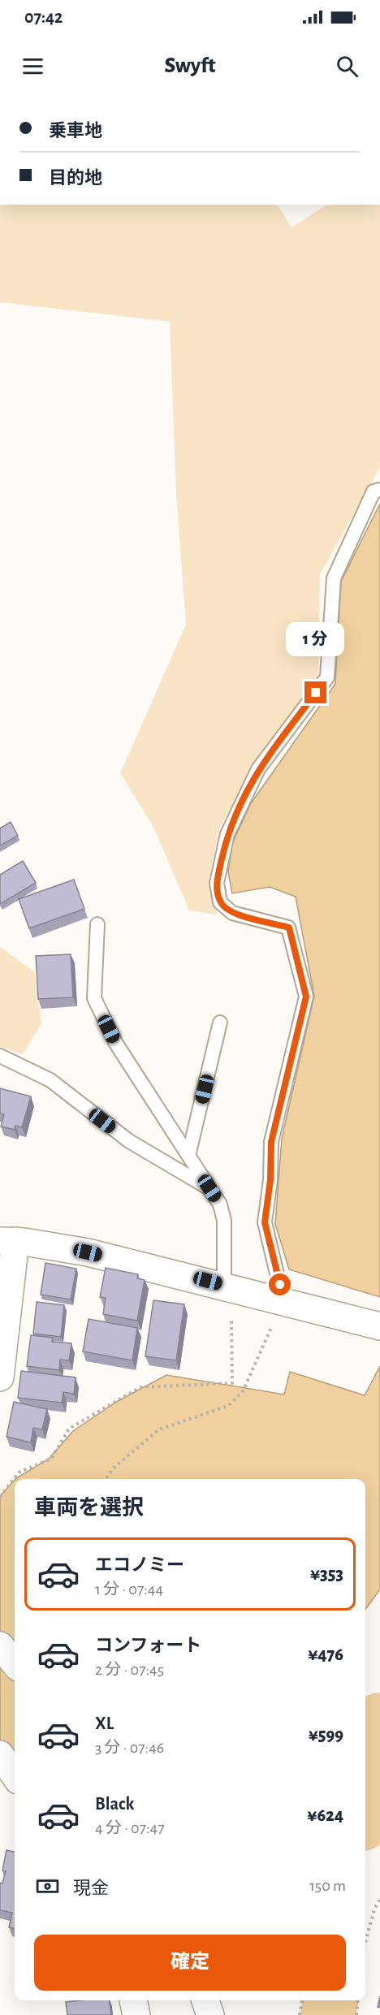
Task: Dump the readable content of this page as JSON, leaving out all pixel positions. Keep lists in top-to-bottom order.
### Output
{
  "page": {
    "status": "07:42",
    "header": "Swyft",
    "banner": ["乗車地", "目的地"],
    "bubble": "1 分",
    "heading": "車両を選択",
    "list": [
      {
        "name": "エコノミー",
        "note": "1 分 · 07:44",
        "value": "¥353"
      },
      {
        "name": "コンフォート",
        "note": "2 分 · 07:45",
        "value": "¥476"
      },
      {
        "name": "XL",
        "note": "3 分 · 07:46",
        "value": "¥599"
      },
      {
        "name": "Black",
        "note": "4 分 · 07:47",
        "value": "¥624"
      }
    ],
    "pay": ["現金", "150 m"],
    "buttons": "確定"
  }
}
